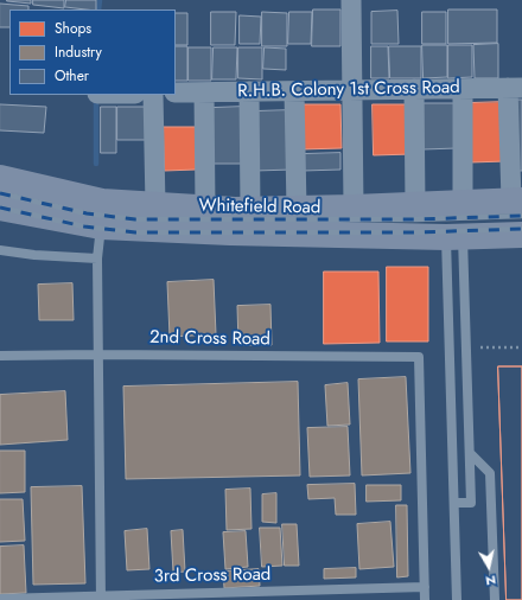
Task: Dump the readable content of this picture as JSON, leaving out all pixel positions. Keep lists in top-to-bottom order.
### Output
{
  "streets": {
    "main road": ["Whitefield Road"],
    "street": ["R.H.B. Colony 1st Cross Road"],
    "lane": ["2nd Cross Road", "3rd Cross Road"]
  },
  "crossings": [
    ["2nd Cross Road", "3rd Cross Road"]
  ],
  "legend": ["Shops", "Industry", "Other"],
  "north": "bottom"
}
